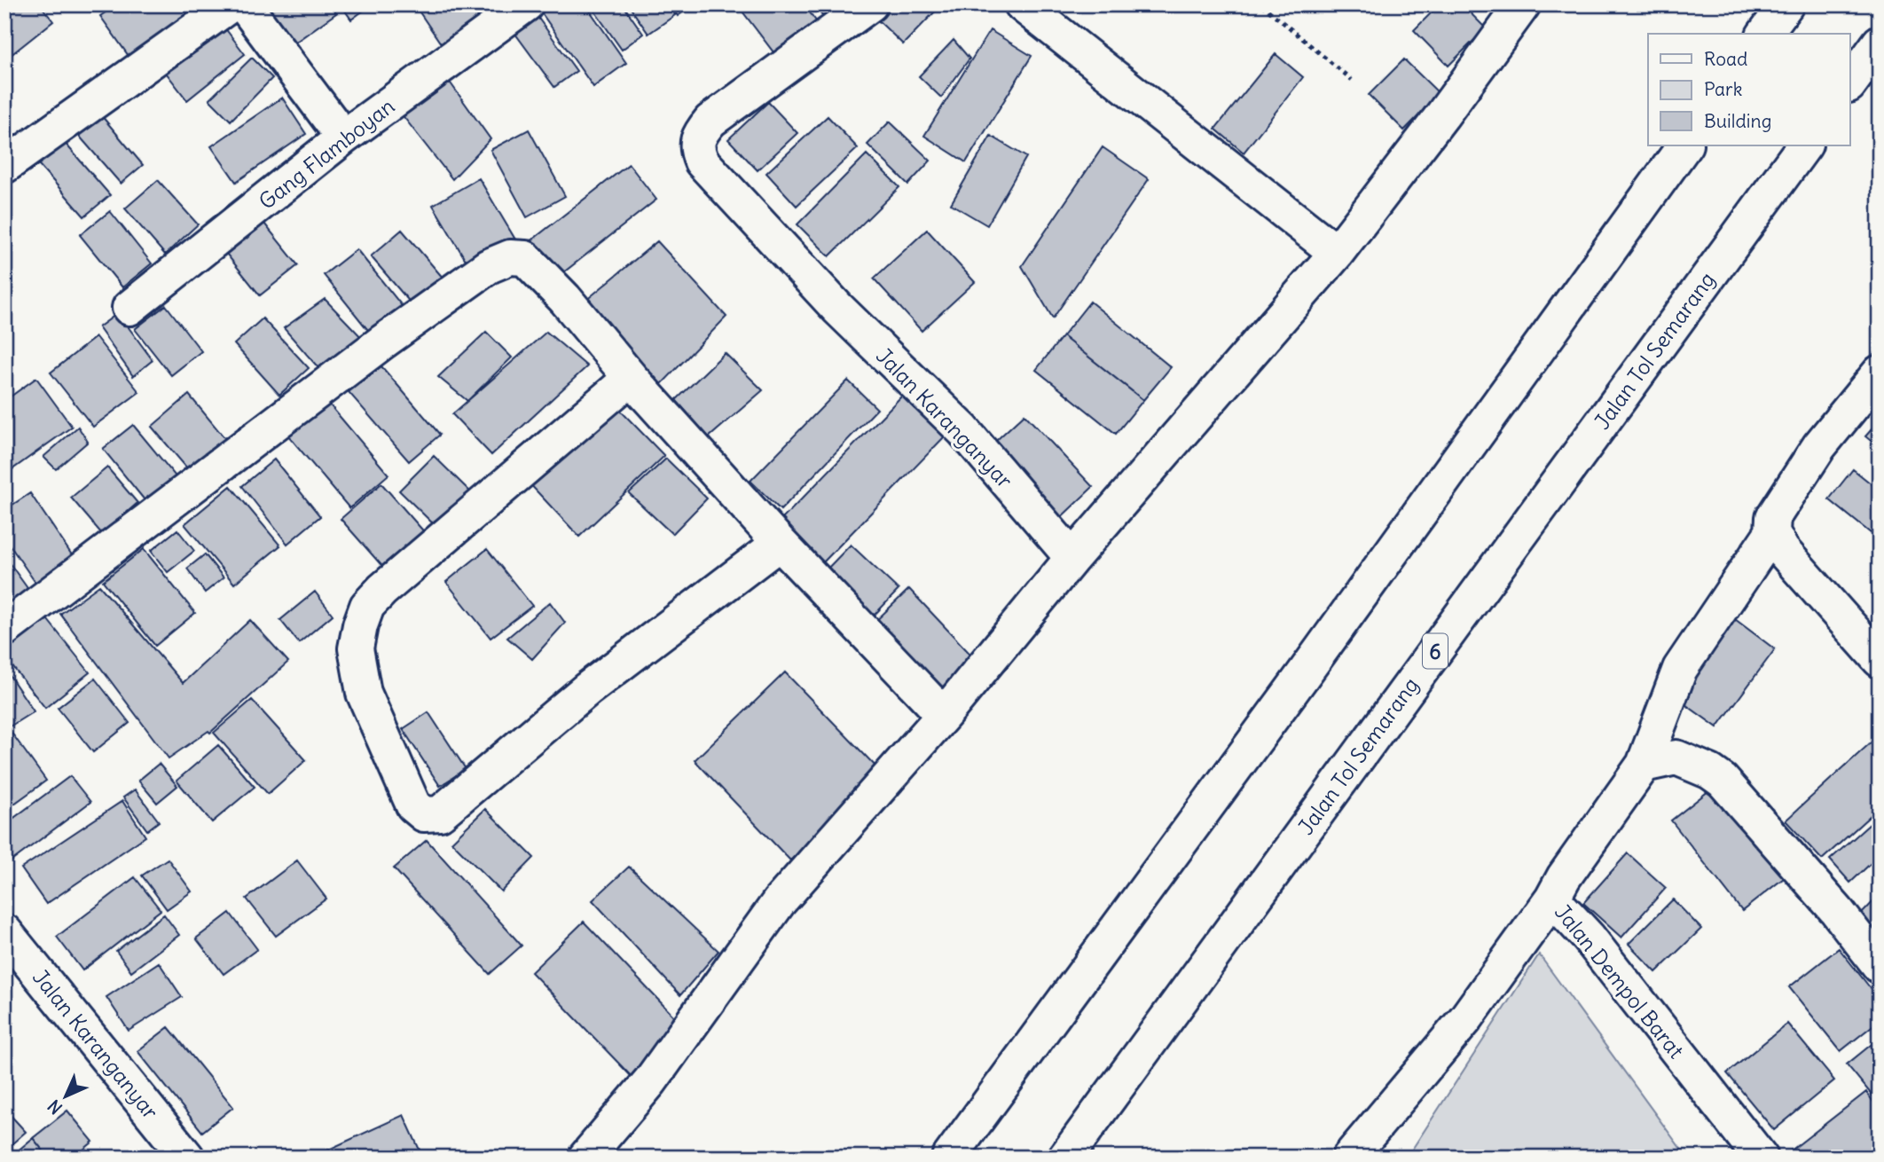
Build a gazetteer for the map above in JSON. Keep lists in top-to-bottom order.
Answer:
{
  "streets": {
    "main road": [
      "Gang Flamboyan",
      "Jalan Tol Semarang",
      "Jalan Karanganyar",
      "6",
      "Jalan Dempol Barat"
    ]
  },
  "legend": ["Road", "Park", "Building"],
  "north": "bottom left"
}
